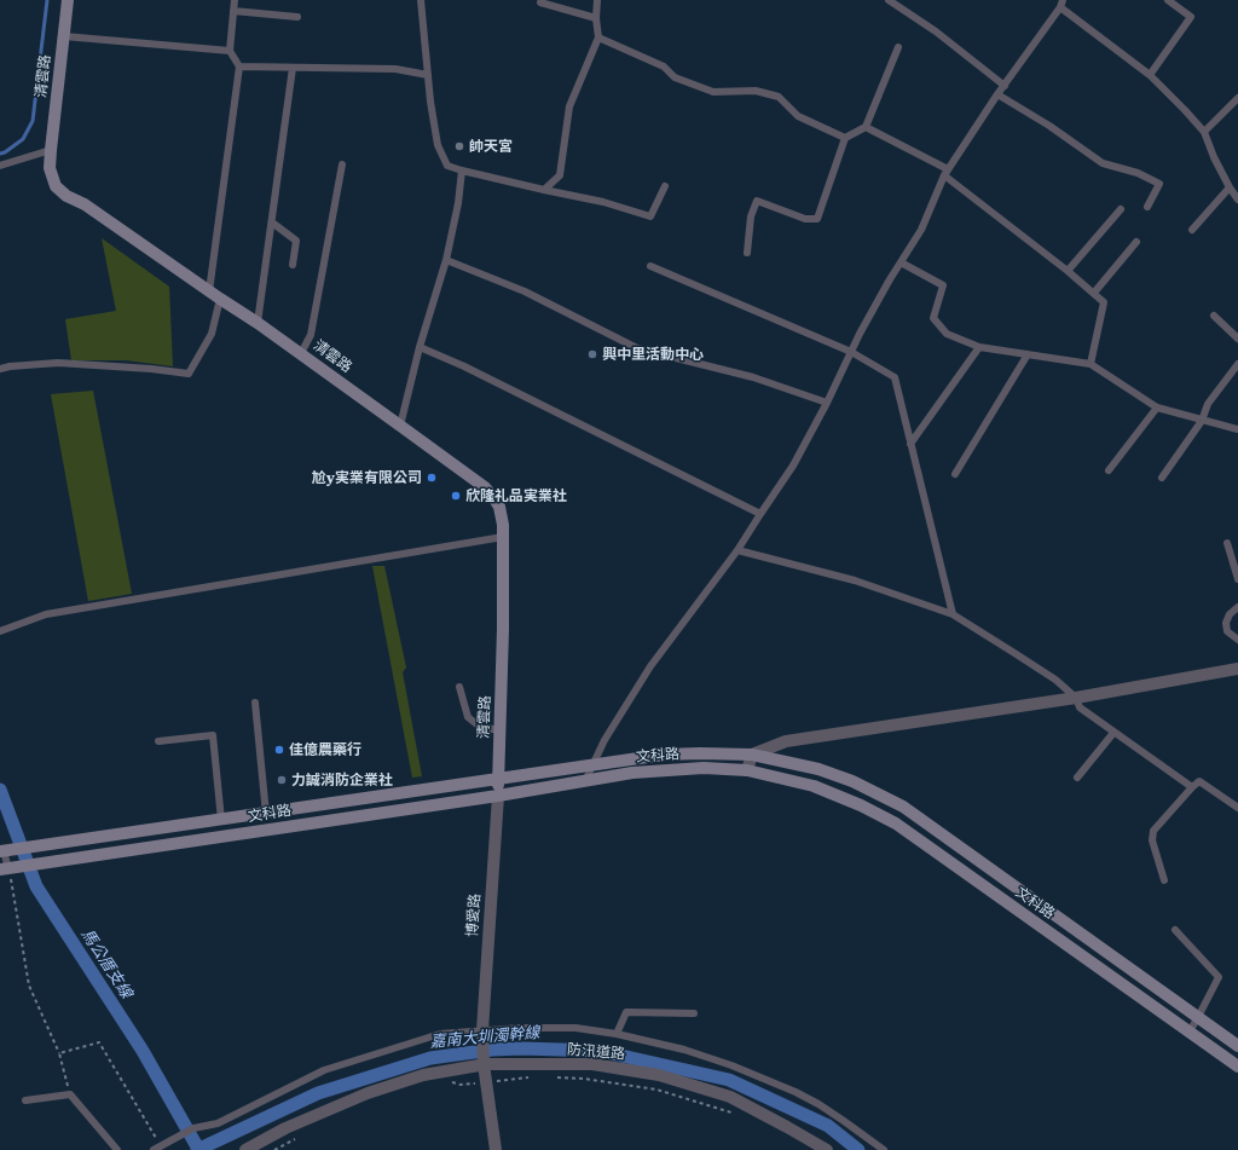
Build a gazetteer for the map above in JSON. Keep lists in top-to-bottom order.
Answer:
{
  "streets": {
    "main road": ["清雲路", "文科路"],
    "street": ["博愛路", "防汛道路"]
  },
  "crossings": [
    ["清雲路", "文科路"],
    ["清雲路", "博愛路"],
    ["文科路", "博愛路"],
    ["博愛路", "防汛道路"]
  ],
  "water": ["馬公厝支線", "嘉南大圳濁幹線"],
  "places": [
    "帥天宮",
    "興中里活動中心",
    "尬y実業有限公司",
    "欣隆礼品実業社",
    "佳億農藥行",
    "力誠消防企業社"
  ]
}
